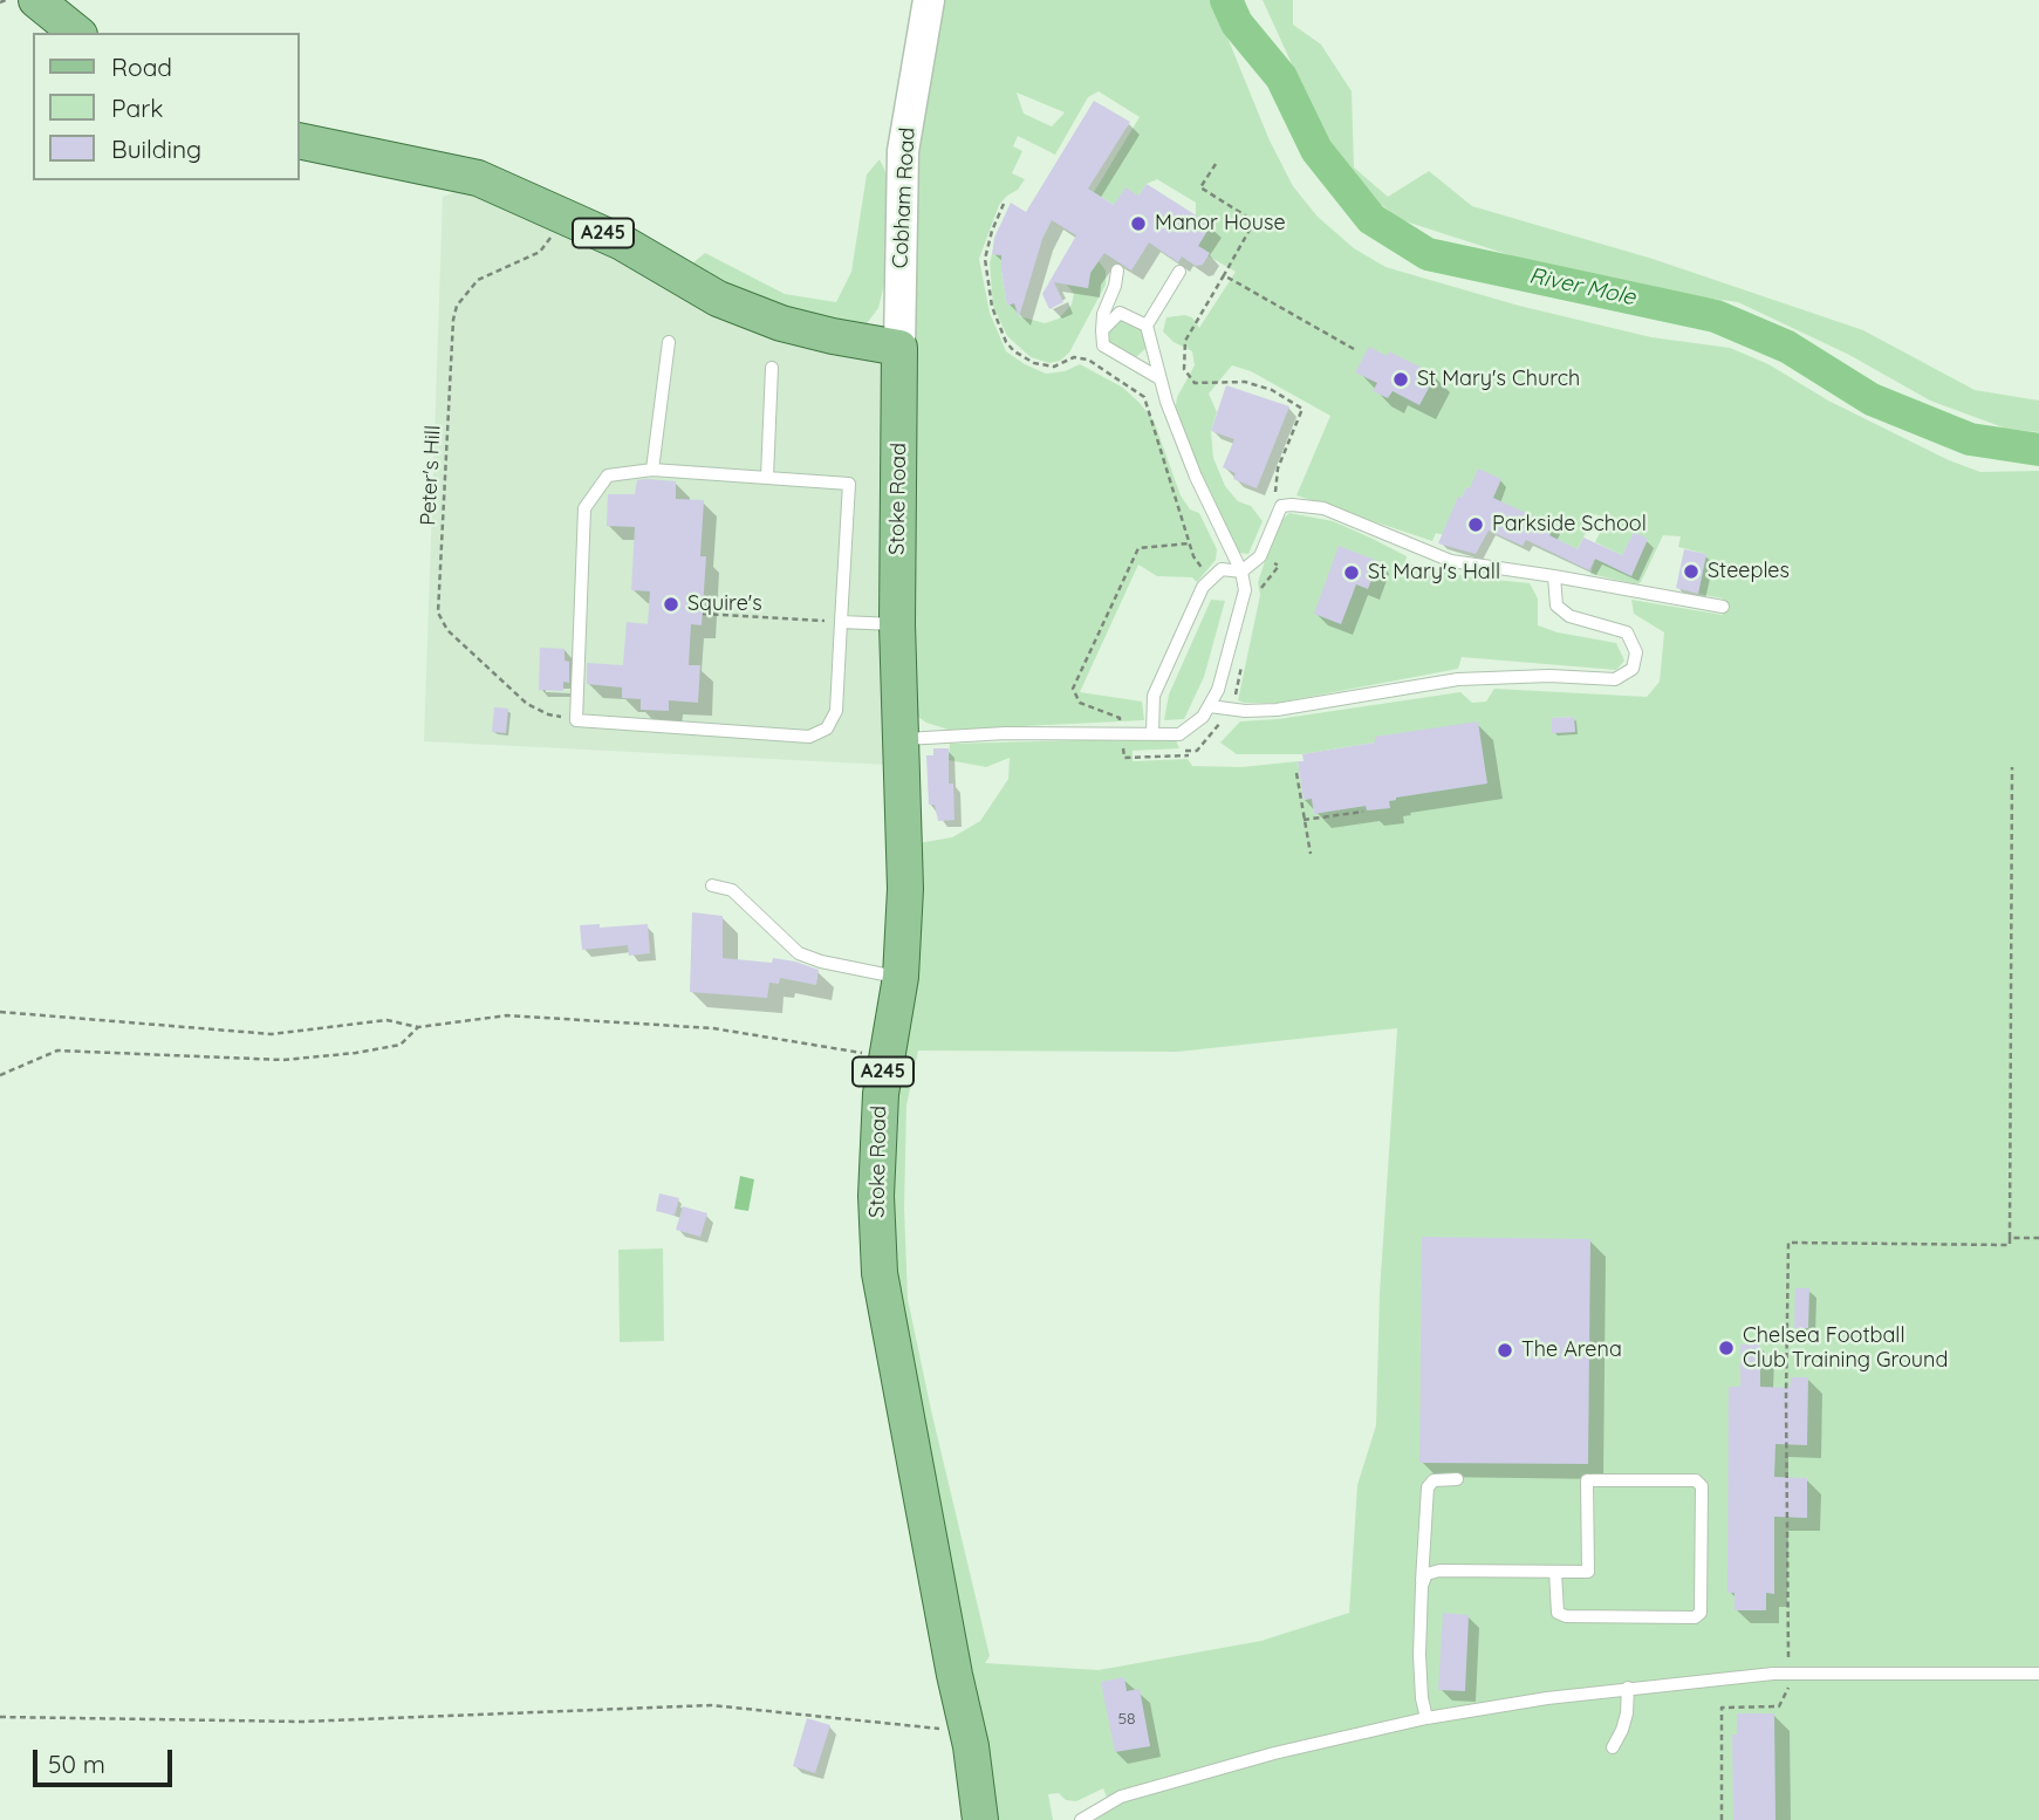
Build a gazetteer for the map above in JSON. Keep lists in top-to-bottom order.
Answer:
{
  "streets": {
    "main road": ["A245", "Stoke Road"],
    "street": ["Cobham Road"],
    "path": ["Peter's Hill"]
  },
  "crossings": [
    ["Cobham Road", "A245"],
    ["Cobham Road", "Stoke Road"],
    ["A245", "Peter's Hill"],
    ["A245", "Stoke Road"]
  ],
  "water": ["River Mole"],
  "places": [
    "Manor House",
    "St Mary's Church",
    "Parkside School",
    "Steeples",
    "St Mary's Hall",
    "Squire's",
    "Chelsea Football Club Training Ground",
    "The Arena"
  ],
  "house_numbers": ["58"],
  "legend": ["Road", "Park", "Building"],
  "scale_bar": "50 m"
}
